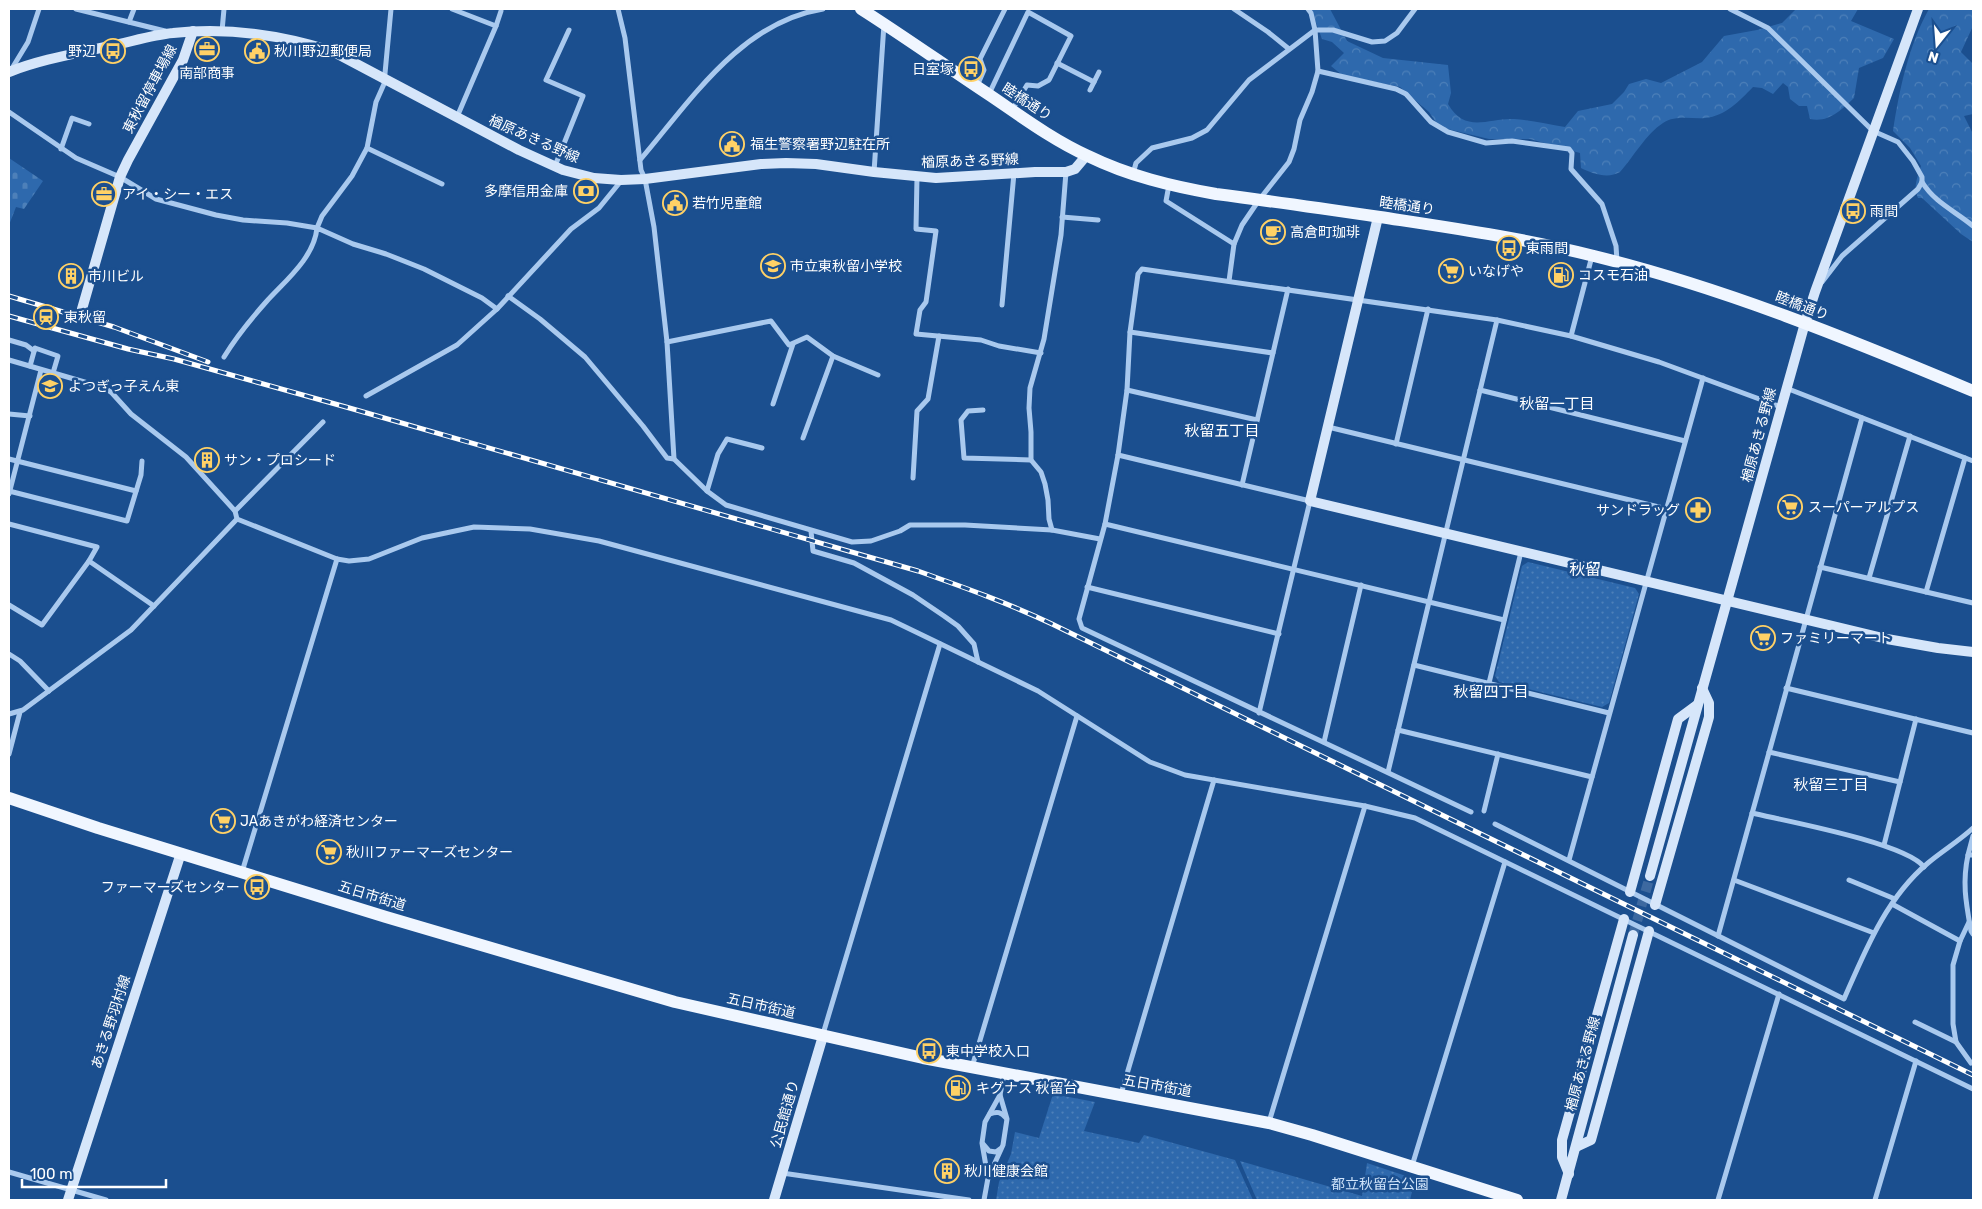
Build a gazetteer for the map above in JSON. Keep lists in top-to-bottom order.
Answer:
{
  "streets": {
    "main road": [
      "東秋留停車場線",
      "睦橋通り",
      "楢原あきる野線",
      "五日市街道",
      "あきる野羽村線",
      "公民館通り"
    ]
  },
  "crossings": [
    ["東秋留停車場線", "楢原あきる野線"],
    ["睦橋通り", "楢原あきる野線"],
    ["五日市街道", "あきる野羽村線"],
    ["五日市街道", "公民館通り"]
  ],
  "districts": [
    "秋留一丁目",
    "秋留五丁目",
    "秋留",
    "秋留四丁目",
    "秋留三丁目"
  ],
  "parks": ["都立秋留台公園"],
  "places": {
    "office": ["南部商事", "アイ・シー・エス"],
    "bus stop": [
      "野辺",
      "日室塚",
      "雨間",
      "東雨間",
      "ファーマーズセンター",
      "東中学校入口"
    ],
    "public building": ["秋川野辺郵便局", "福生警察署野辺駐在所", "若竹児童館"],
    "bank": ["多摩信用金庫"],
    "cafe": ["高倉町珈琲"],
    "school or university": ["市立東秋留小学校", "よつぎっ⼦えん東"],
    "supermarket": [
      "いなげや",
      "スーパーアルプス",
      "ファミリーマート",
      "JAあきがわ経済センター",
      "秋川ファーマーズセンター"
    ],
    "fuel station": ["コスモ石油", "キグナス 秋留台"],
    "building": ["市川ビル", "サン・プロシード", "秋川健康会館"],
    "station": ["東秋留"],
    "pharmacy": ["サンドラッグ"]
  },
  "scale_bar": "100 m",
  "north": "bottom"
}
